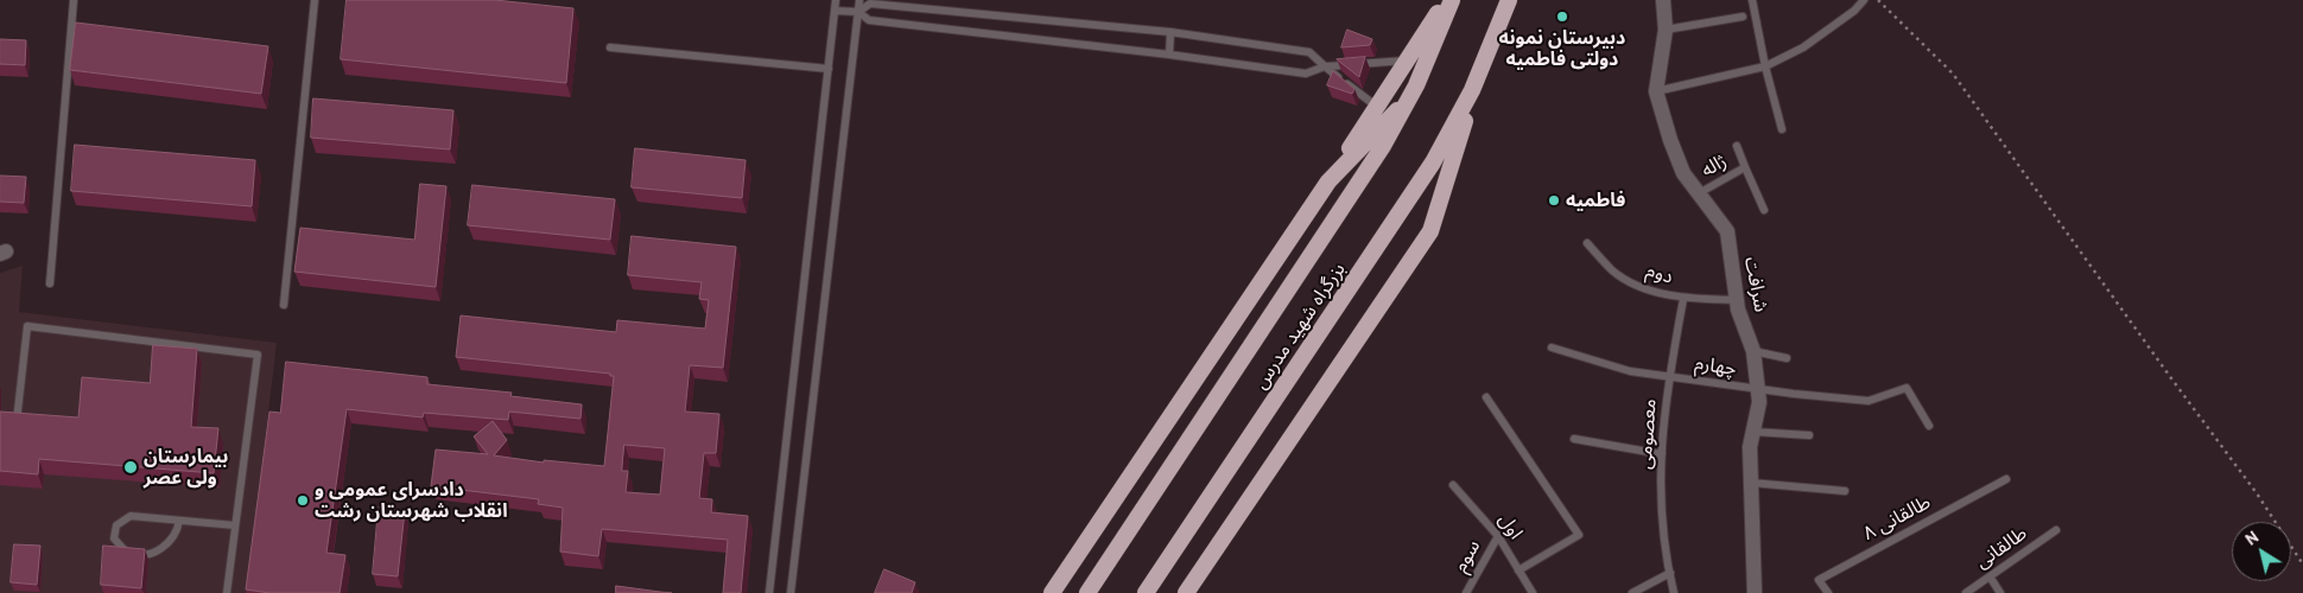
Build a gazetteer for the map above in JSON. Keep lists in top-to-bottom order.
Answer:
{
  "streets": {
    "highway": ["بزرگراه شهید مدرس"],
    "street": ["شرافت"],
    "lane": [
      "ژاله",
      "دوم",
      "چهارم",
      "معصومی",
      "طالقانی ۸",
      "اول",
      "طالقانی",
      "سوم"
    ]
  },
  "crossings": [
    ["ژاله", "شرافت"],
    ["دوم", "شرافت"],
    ["دوم", "معصومی"],
    ["شرافت", "چهارم"],
    ["چهارم", "معصومی"],
    ["اول", "سوم"]
  ],
  "places": [
    "دبیرستان نمونه دولتی فاطمیه",
    "فاطمیه",
    "بیمارستان ولی عصر",
    "دادسرای عمومی و انقلاب شهرستان رشت"
  ],
  "north": "top left"
}
